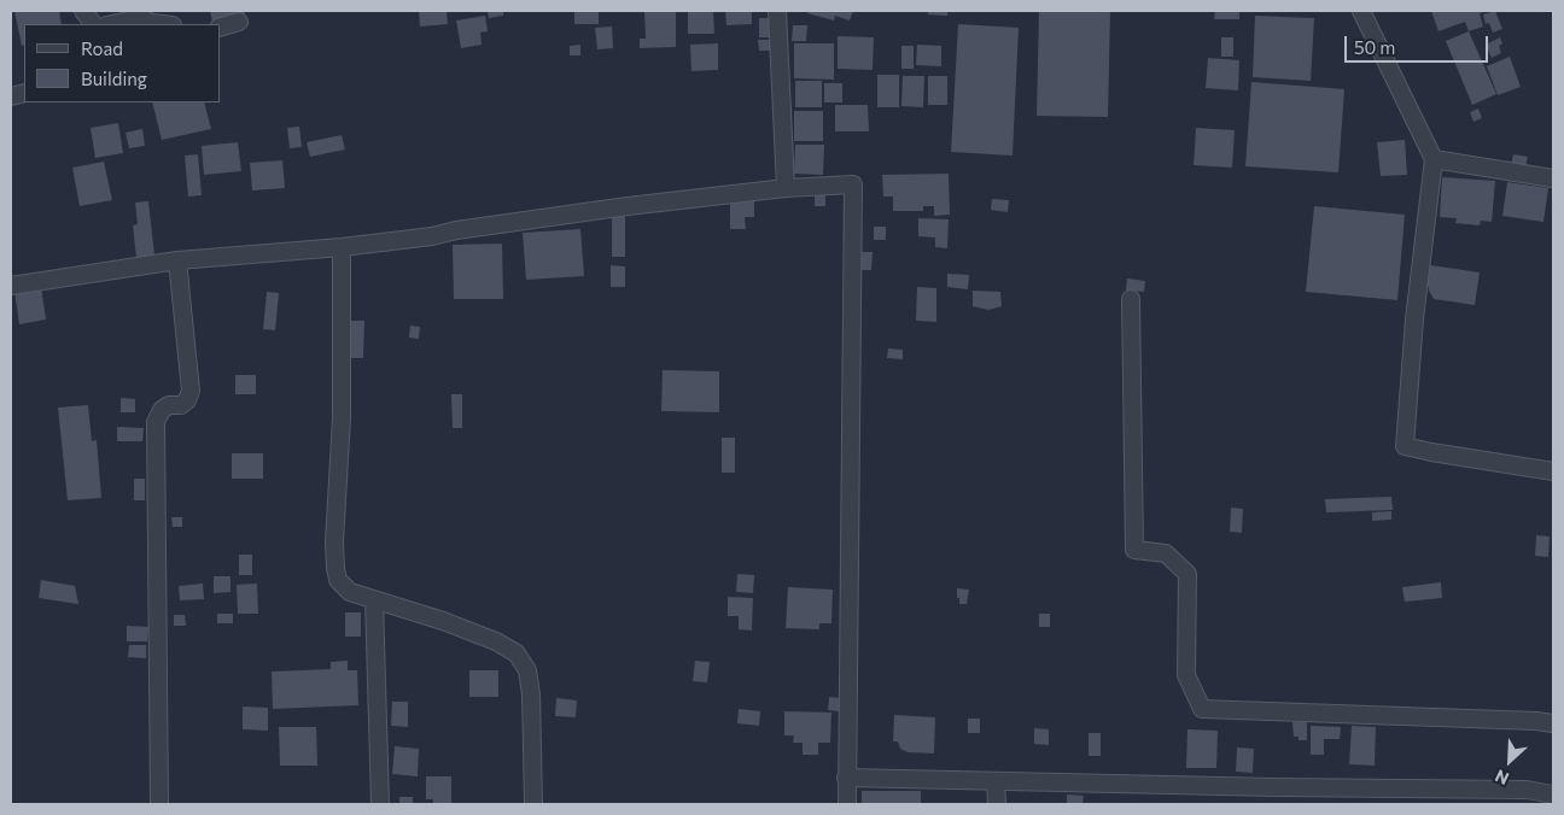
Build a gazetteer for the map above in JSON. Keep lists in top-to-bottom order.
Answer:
{
  "legend": ["Road", "Building"],
  "scale_bar": "50 m",
  "north": "bottom left"
}
